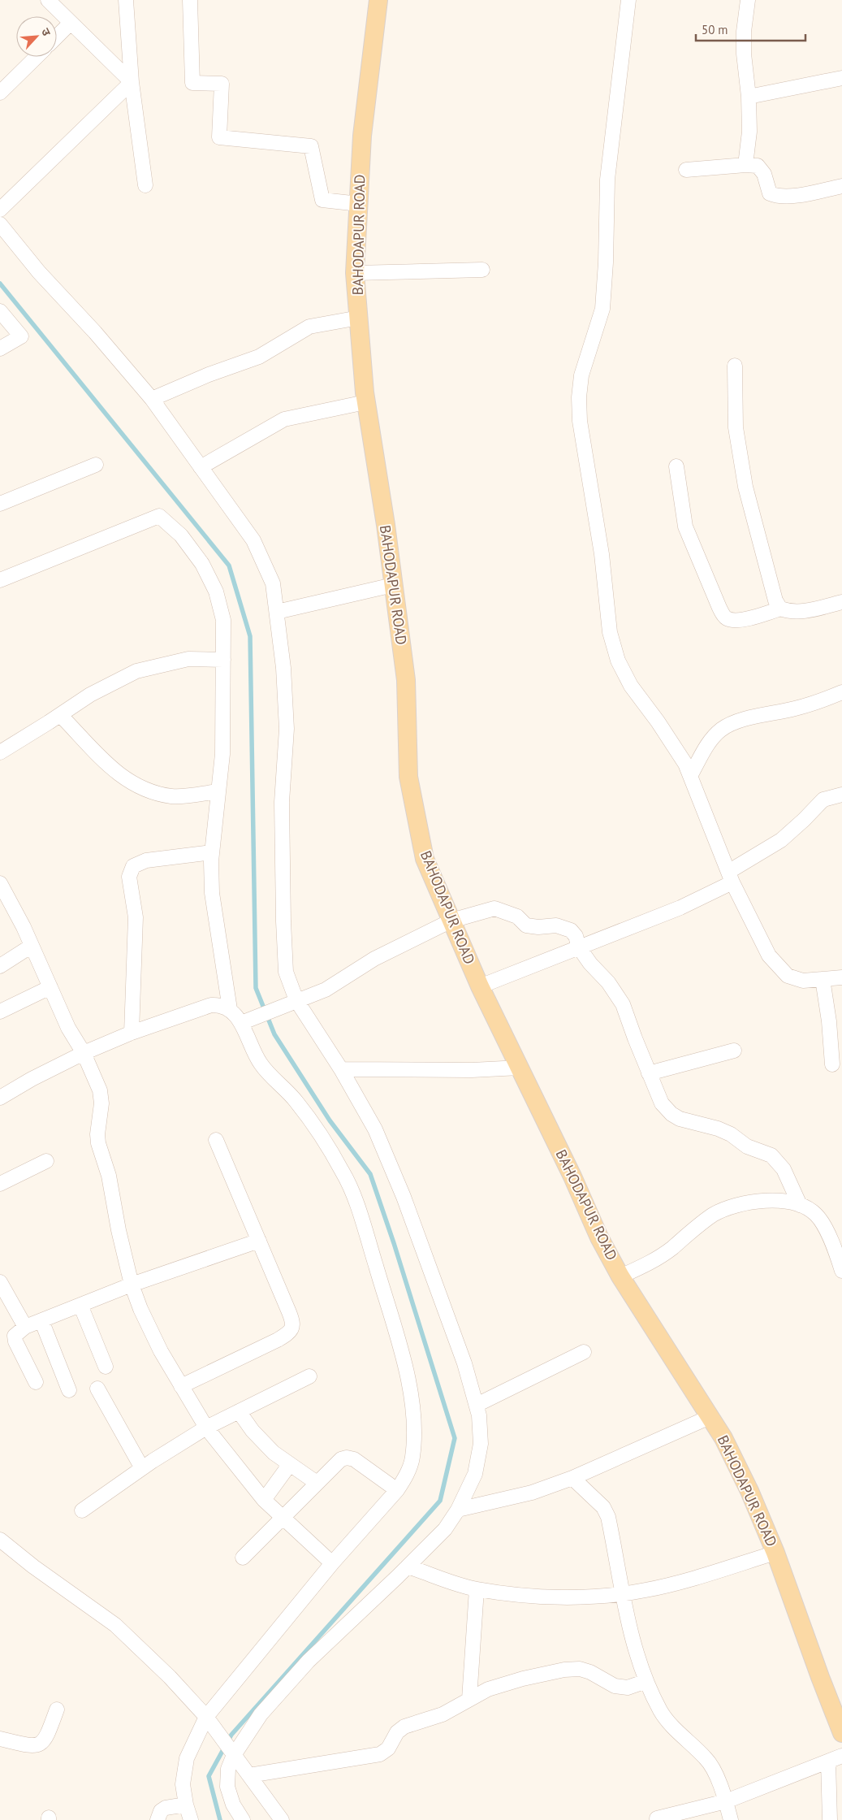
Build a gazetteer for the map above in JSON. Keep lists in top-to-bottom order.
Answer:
{
  "streets": {
    "main road": ["BAHODAPUR ROAD"]
  },
  "scale_bar": "50 m",
  "north": "top right"
}
